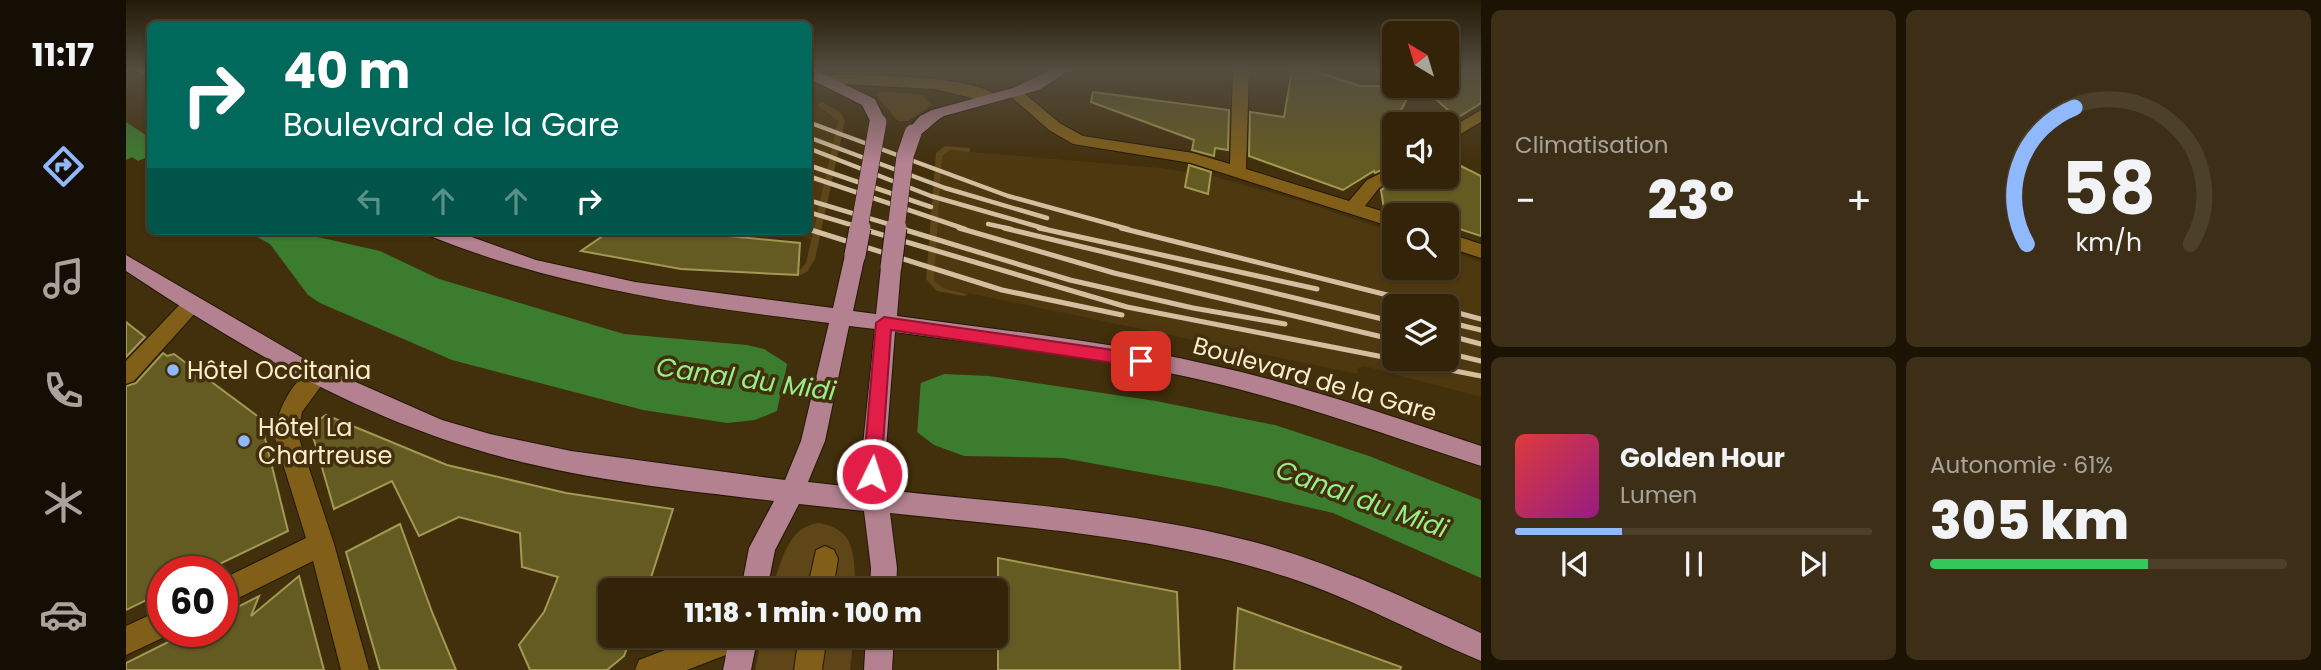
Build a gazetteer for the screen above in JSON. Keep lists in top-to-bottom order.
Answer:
{
  "streets": {
    "main road": ["Boulevard de la Gare"]
  },
  "water": ["Canal du Midi"],
  "places": ["Hôtel Occitania", "Hôtel La Chartreuse"],
  "north": "top left",
  "page": {
    "tabs": "11:17",
    "tile": [
      "Climatisation",
      ["Autonomie · 61%", "305 km"]
    ],
    "turn": ["40 m", "Boulevard de la Gare"],
    "heat": ["−", "23°", "+"],
    "song": ["Golden Hour", "Lumen"],
    "limit": "60",
    "trip": "11:18 · 1 min · 100 m",
    "gauge": ["58", "km/h"]
  }
}
